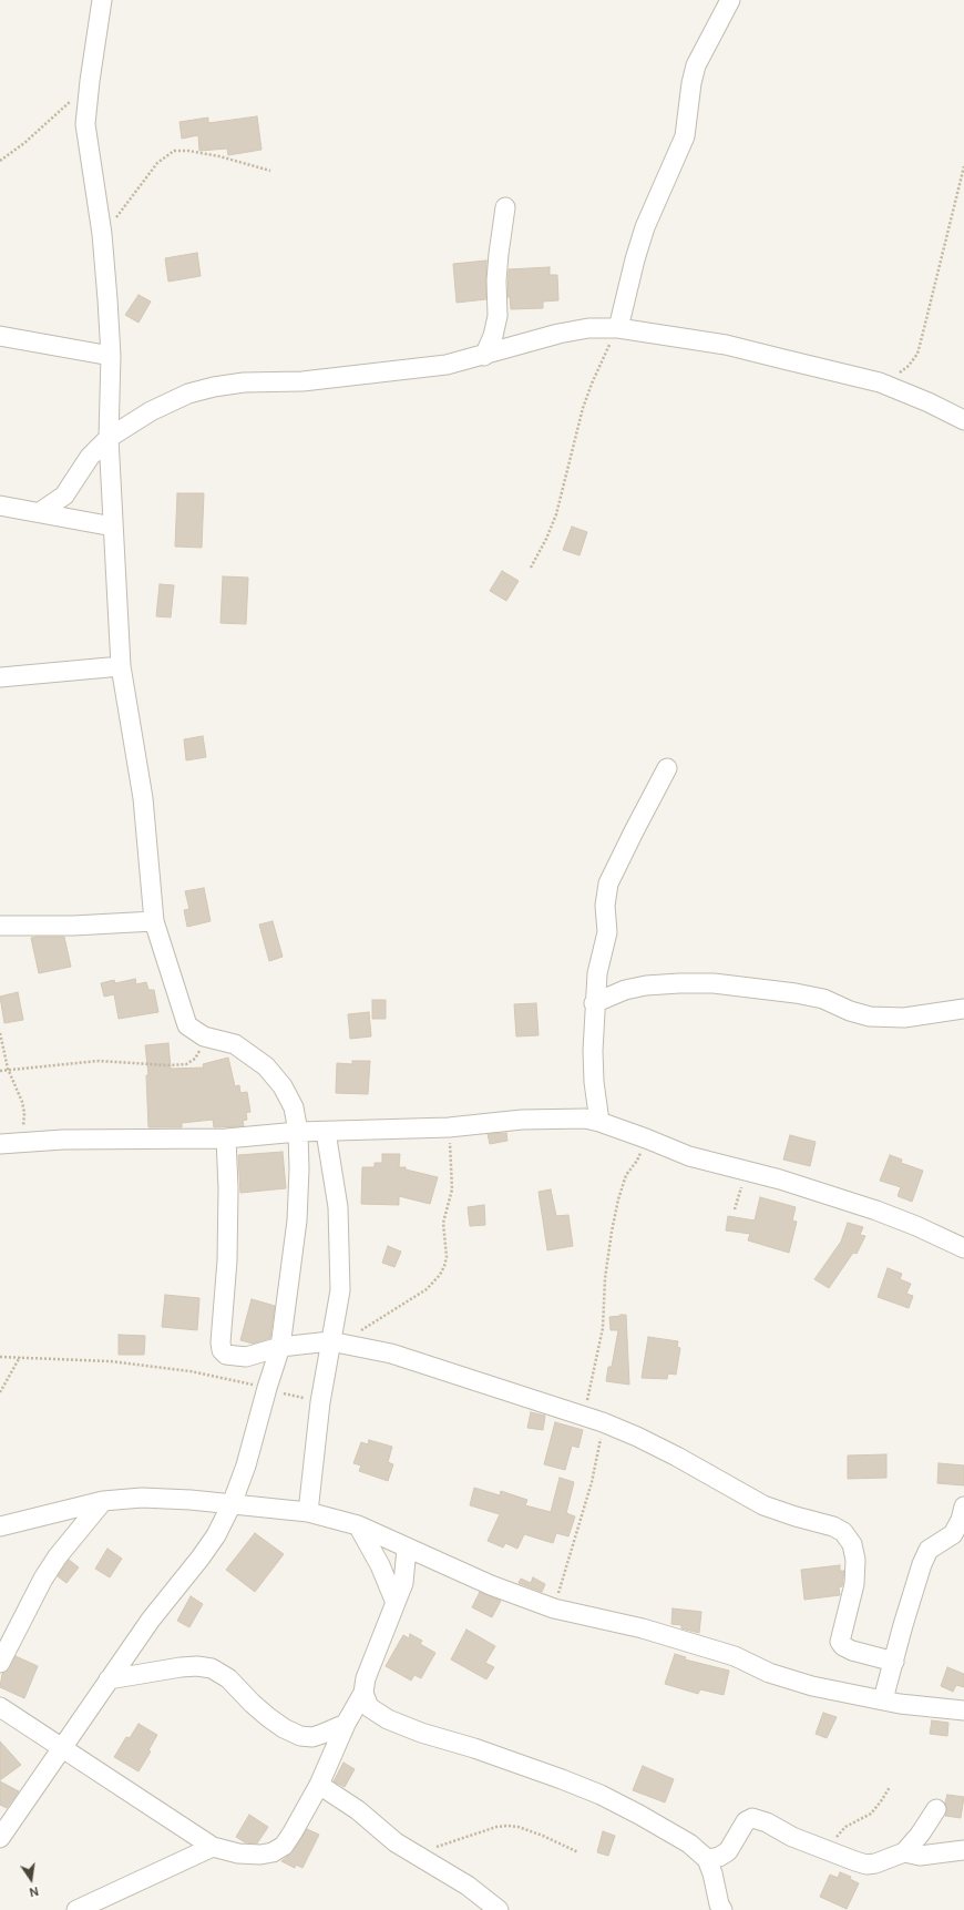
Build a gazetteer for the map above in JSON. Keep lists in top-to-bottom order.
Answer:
{
  "north": "bottom"
}
